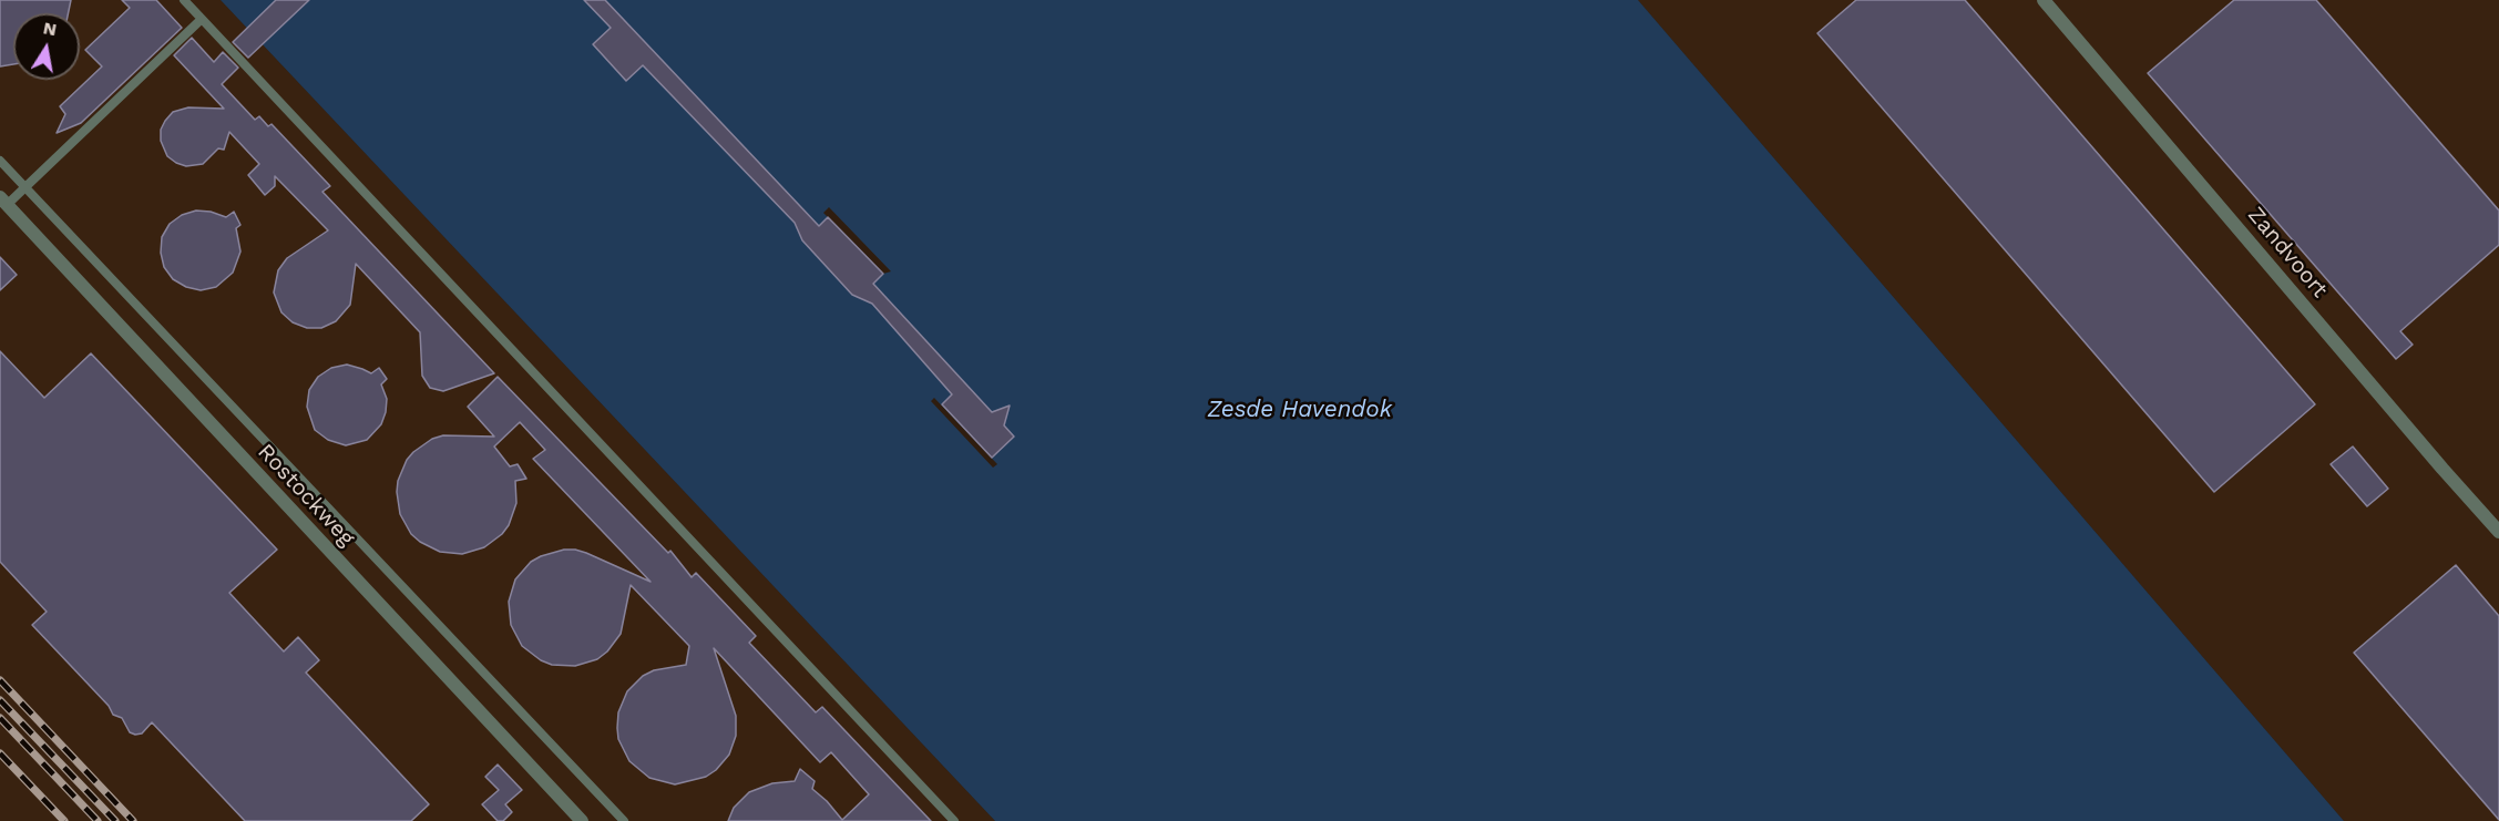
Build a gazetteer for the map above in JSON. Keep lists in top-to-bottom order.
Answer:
{
  "streets": {
    "street": ["Zandvoort", "Rostockweg"]
  },
  "water": ["Zesde Havendok"],
  "north": "top"
}
